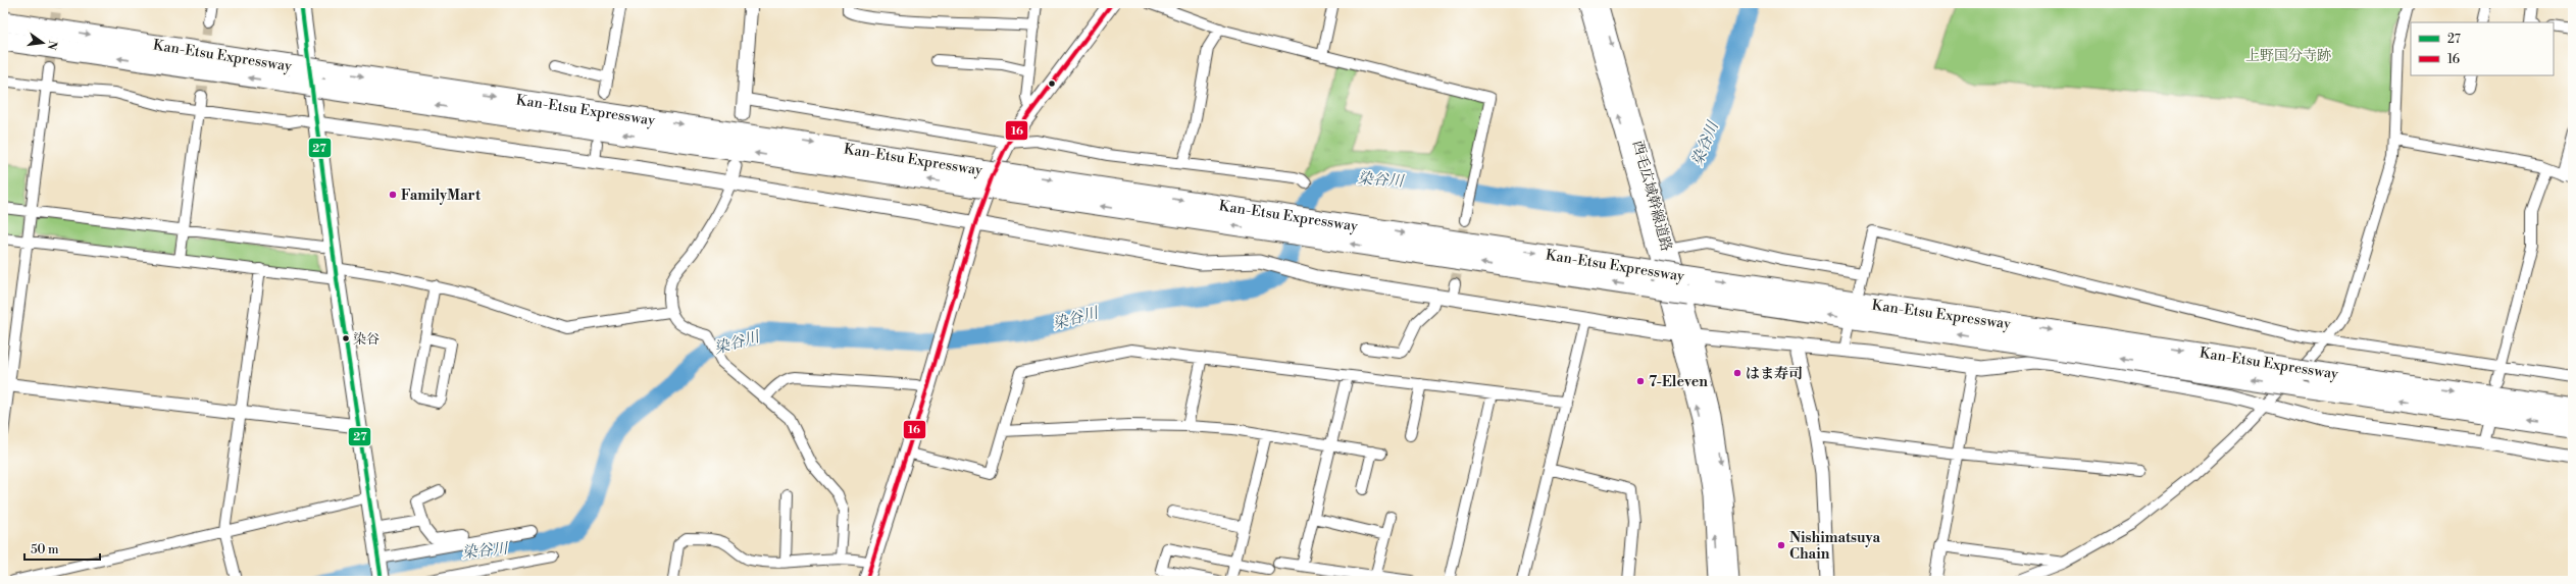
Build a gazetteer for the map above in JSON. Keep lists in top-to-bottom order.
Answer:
{
  "streets": {
    "highway": ["Kan-Etsu Expressway"],
    "main road": ["西毛広域幹線道路"]
  },
  "water": ["染谷川"],
  "parks": ["上野国分寺跡"],
  "places": [
    "FamilyMart",
    "染谷",
    "はま寿司",
    "7-Eleven",
    "Nishimatsuya Chain"
  ],
  "lines": ["transit line 27", "transit line 16"],
  "legend": ["27", "16"],
  "scale_bar": "50 m",
  "north": "right"
}
